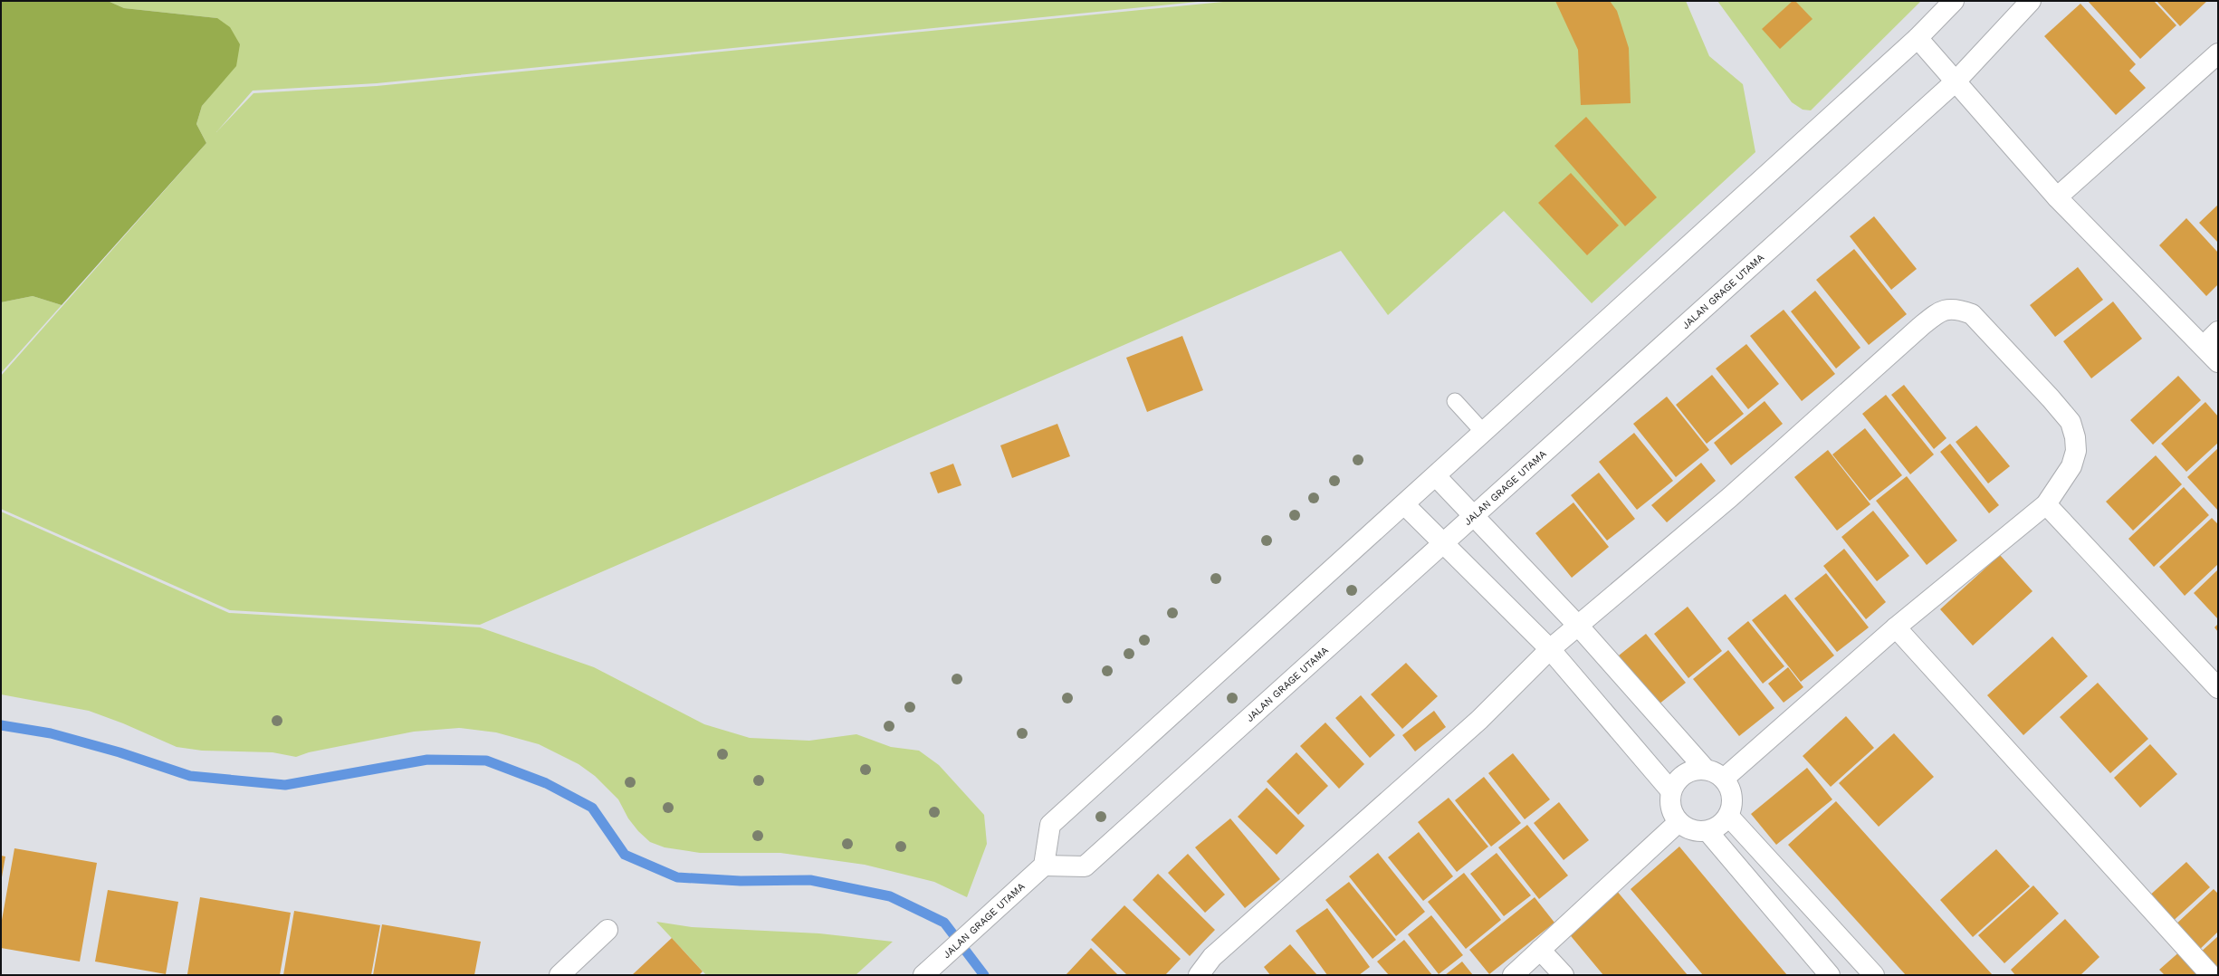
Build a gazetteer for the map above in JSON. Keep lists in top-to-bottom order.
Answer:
{
  "streets": {
    "street": ["JALAN GRAGE UTAMA"]
  }
}
